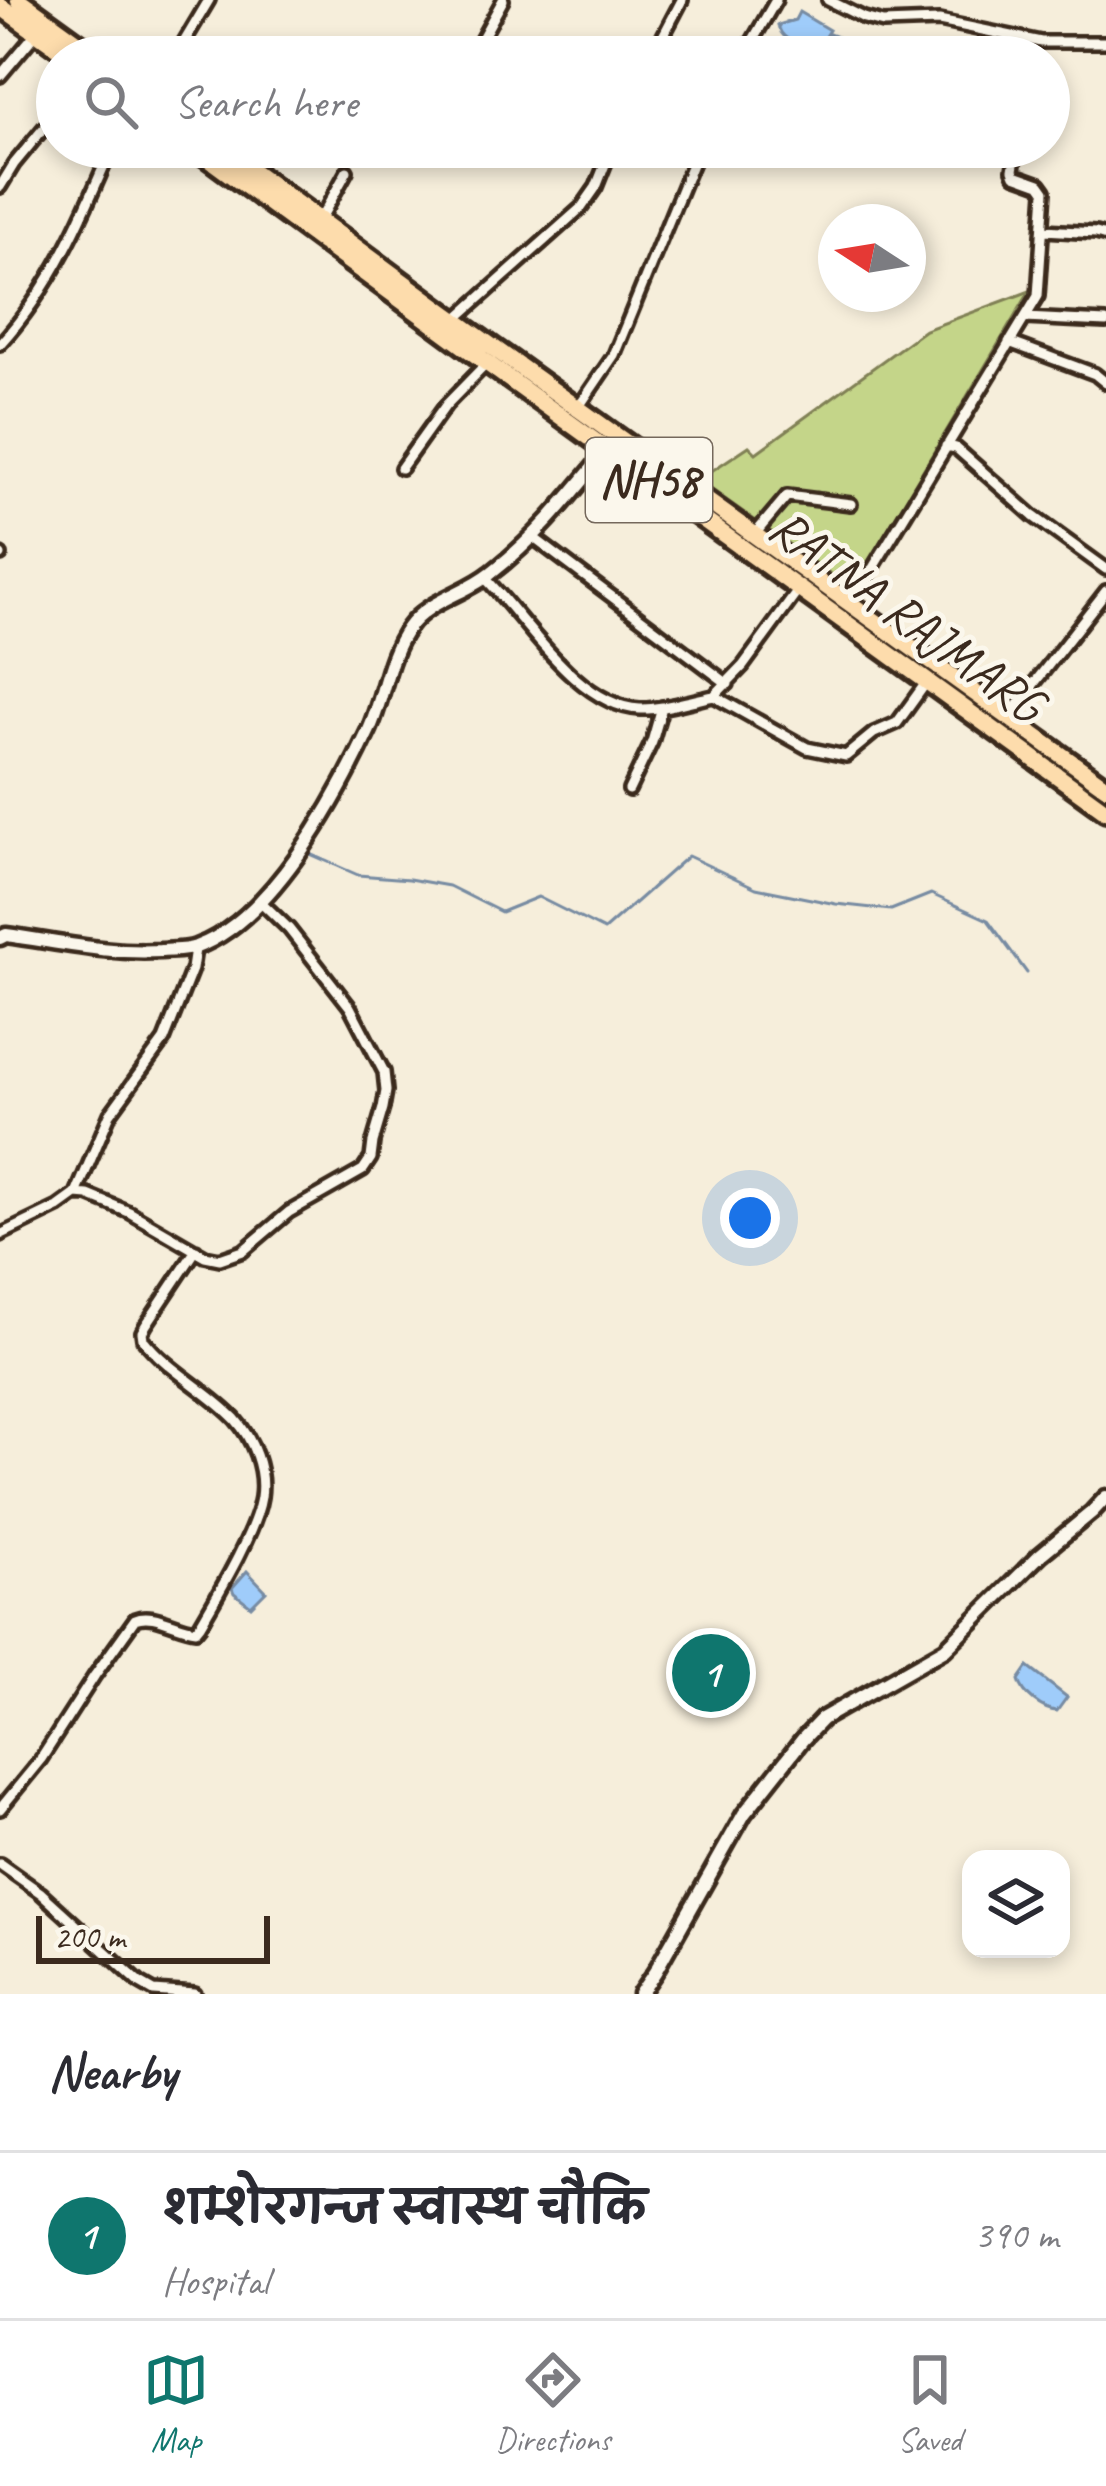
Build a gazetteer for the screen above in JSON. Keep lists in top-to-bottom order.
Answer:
{
  "streets": {
    "highway": ["NH58", "RATNA RAJMARG"]
  },
  "scale_bar": "200 m",
  "north": "left",
  "page": {
    "search": "Search here",
    "pins": "1",
    "scale": "200 m",
    "heading": "Nearby",
    "list": [
      {
        "mark": "1",
        "name": "शम्शेरगन्ज स्वास्थ चौकि",
        "note": "Hospital",
        "value": "390 m"
      }
    ],
    "nav": ["Map", "Directions", "Saved"]
  }
}
